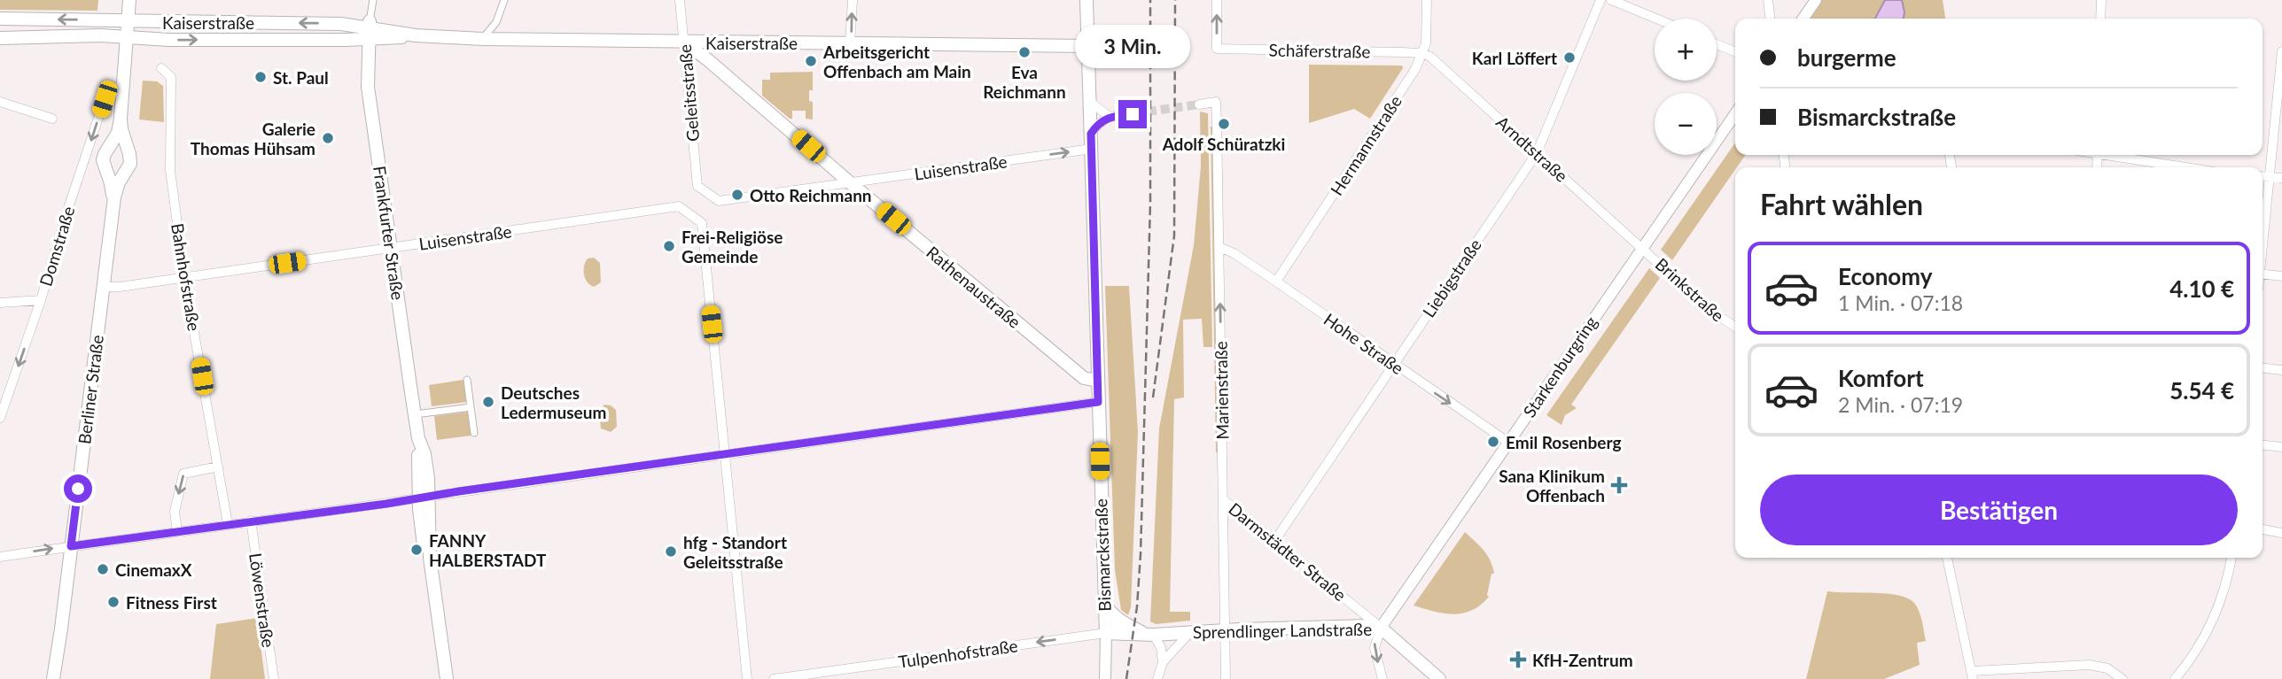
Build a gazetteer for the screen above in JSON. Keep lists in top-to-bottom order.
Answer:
{
  "streets": {
    "main road": [
      "Kaiserstraße",
      "Frankfurter Straße",
      "Rathenaustraße",
      "Berliner Straße",
      "Bismarckstraße",
      "Sprendlinger Landstraße"
    ],
    "street": [
      "Schäferstraße",
      "Geleitsstraße",
      "Hermannstraße",
      "Arndtstraße",
      "Luisenstraße",
      "Domstraße",
      "Bahnhofstraße",
      "Liebigstraße",
      "Brinkstraße",
      "Hohe Straße",
      "Starkenburgring",
      "Marienstraße",
      "Darmstädter Straße",
      "Löwenstraße",
      "Tulpenhofstraße"
    ]
  },
  "crossings": [
    ["Kaiserstraße", "Geleitsstraße"],
    ["Kaiserstraße", "Frankfurter Straße"],
    ["Kaiserstraße", "Rathenaustraße"],
    ["Kaiserstraße", "Berliner Straße"],
    ["Kaiserstraße", "Bismarckstraße"],
    ["Schäferstraße", "Hermannstraße"],
    ["Schäferstraße", "Arndtstraße"],
    ["Geleitsstraße", "Luisenstraße"],
    ["Geleitsstraße", "Rathenaustraße"],
    ["Hermannstraße", "Arndtstraße"],
    ["Hermannstraße", "Hohe Straße"],
    ["Arndtstraße", "Liebigstraße"],
    ["Arndtstraße", "Brinkstraße"],
    ["Arndtstraße", "Starkenburgring"],
    ["Luisenstraße", "Frankfurter Straße"],
    ["Luisenstraße", "Bahnhofstraße"],
    ["Luisenstraße", "Rathenaustraße"],
    ["Luisenstraße", "Berliner Straße"],
    ["Luisenstraße", "Bismarckstraße"],
    ["Domstraße", "Berliner Straße"],
    ["Liebigstraße", "Hohe Straße"],
    ["Liebigstraße", "Darmstädter Straße"],
    ["Rathenaustraße", "Bismarckstraße"],
    ["Brinkstraße", "Starkenburgring"],
    ["Hohe Straße", "Starkenburgring"],
    ["Hohe Straße", "Marienstraße"],
    ["Starkenburgring", "Darmstädter Straße"],
    ["Starkenburgring", "Sprendlinger Landstraße"],
    ["Marienstraße", "Darmstädter Straße"],
    ["Marienstraße", "Sprendlinger Landstraße"],
    ["Darmstädter Straße", "Sprendlinger Landstraße"],
    ["Bismarckstraße", "Sprendlinger Landstraße"],
    ["Bismarckstraße", "Tulpenhofstraße"],
    ["Sprendlinger Landstraße", "Tulpenhofstraße"]
  ],
  "one_way": [
    "Schäferstraße",
    "Domstraße",
    "Hohe Straße",
    "Marienstraße",
    "Tulpenhofstraße"
  ],
  "places": {
    "other": [
      "Eva Reichmann",
      "Karl Löffert",
      "Arbeitsgericht Offenbach am Main",
      "St. Paul",
      "Adolf Schüratzki",
      "Galerie Thomas Hühsam",
      "Otto Reichmann",
      "Frei-Religiöse Gemeinde",
      "Deutsches Ledermuseum",
      "Emil Rosenberg",
      "FANNY HALBERSTADT",
      "hfg - Standort Geleitsstraße",
      "CinemaxX",
      "Fitness First"
    ],
    "health": ["Sana Klinikum Offenbach", "KfH-Zentrum"]
  },
  "page": {
    "map_buttons": ["+", "−"],
    "banner": ["burgerme", "Bismarckstraße"],
    "bubble": "3 Min.",
    "heading": "Fahrt wählen",
    "list": [
      {
        "name": "Economy",
        "note": "1 Min. · 07:18",
        "value": "4.10 €"
      },
      {
        "name": "Komfort",
        "note": "2 Min. · 07:19",
        "value": "5.54 €"
      }
    ],
    "buttons": "Bestätigen"
  }
}
